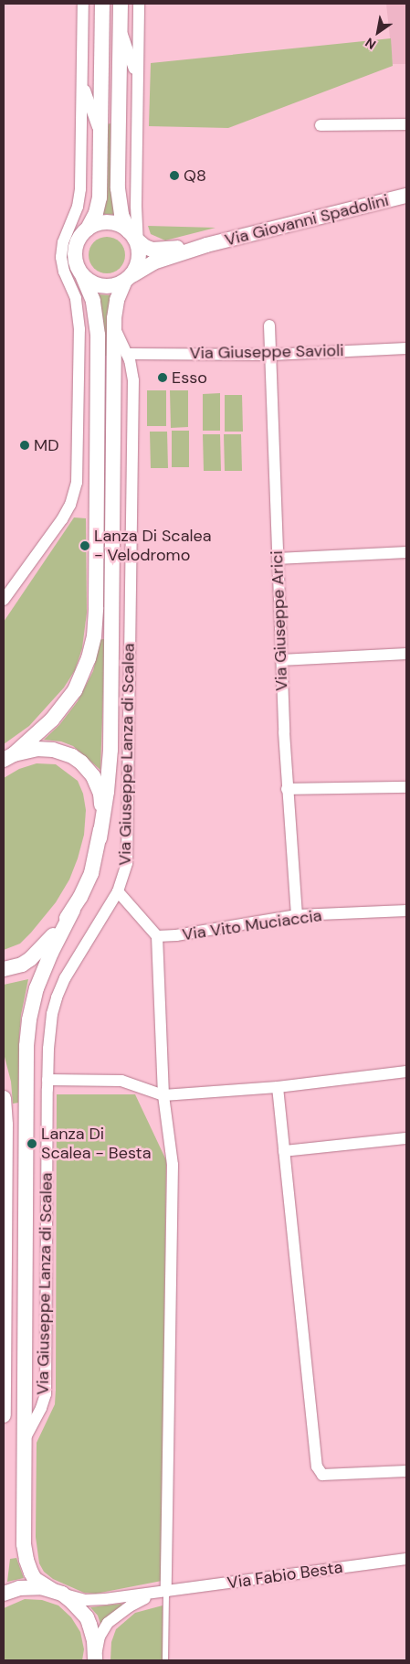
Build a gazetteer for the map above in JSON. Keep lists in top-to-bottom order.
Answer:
{
  "streets": {
    "street": [
      "Via Giovanni Spadolini",
      "Via Giuseppe Savioli",
      "Via Giuseppe Arici",
      "Via Giuseppe Lanza di Scalea",
      "Via Vito Muciaccia",
      "Via Fabio Besta"
    ]
  },
  "crossings": [
    ["Via Giovanni Spadolini", "Via Giuseppe Lanza di Scalea"],
    ["Via Giuseppe Savioli", "Via Giuseppe Arici"],
    ["Via Giuseppe Savioli", "Via Giuseppe Lanza di Scalea"],
    ["Via Giuseppe Arici", "Via Vito Muciaccia"],
    ["Via Giuseppe Lanza di Scalea", "Via Fabio Besta"]
  ],
  "places": [
    "Q8",
    "Esso",
    "MD",
    "Lanza Di Scalea - Velodromo",
    "Lanza Di Scalea - Besta"
  ],
  "north": "bottom left"
}
